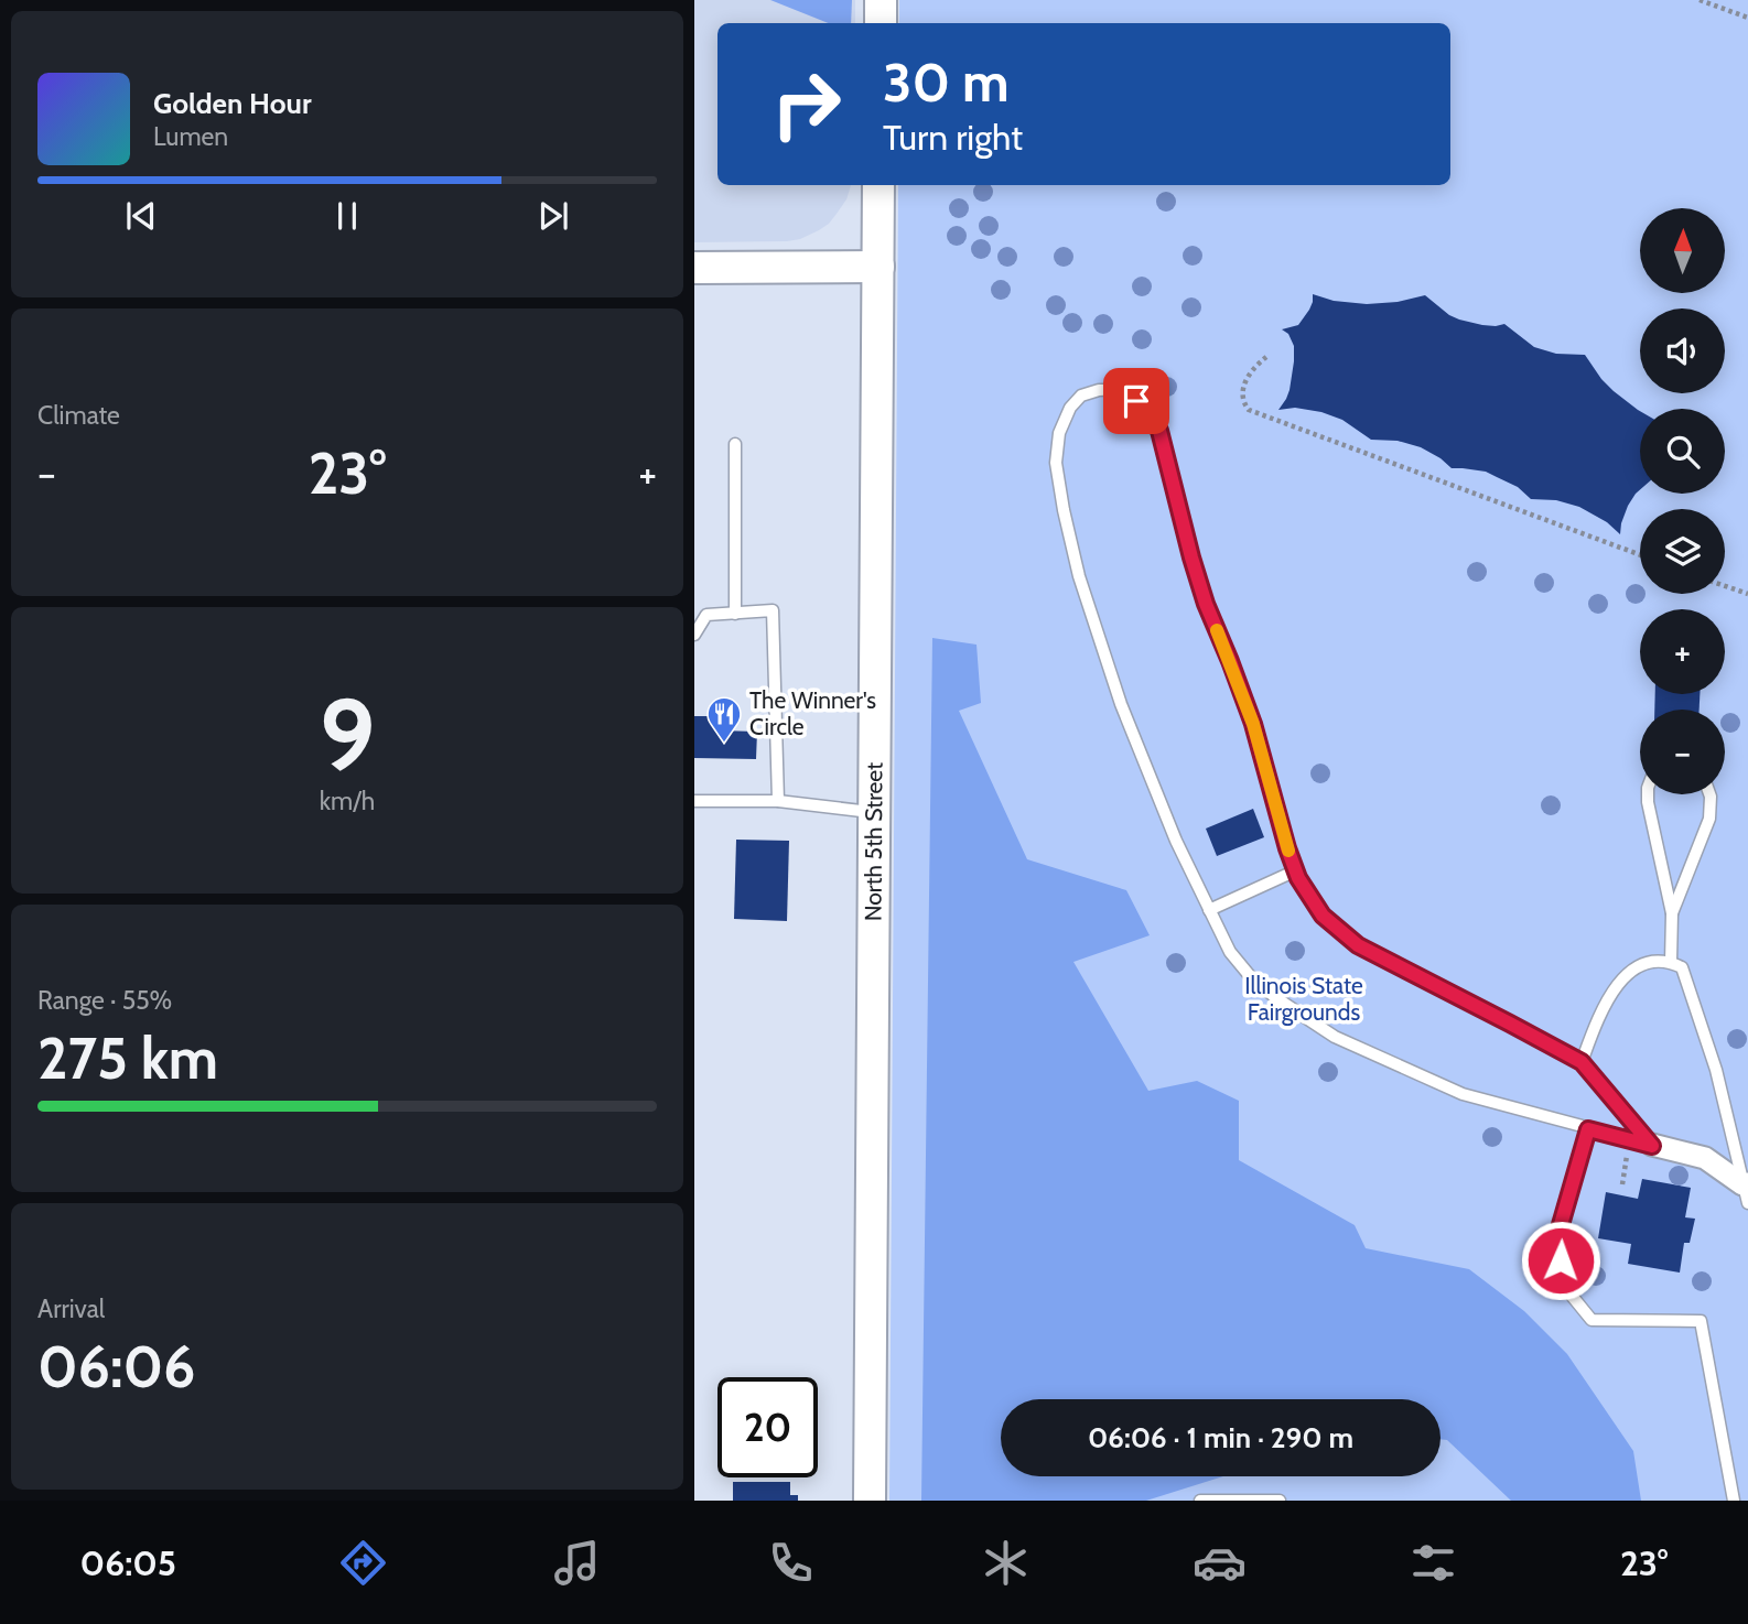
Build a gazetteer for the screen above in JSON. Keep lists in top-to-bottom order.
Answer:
{
  "streets": {
    "main road": ["North 5th Street"]
  },
  "parks": ["Illinois State Fairgrounds"],
  "places": {
    "restaurant": ["The Winner's Circle"]
  },
  "north": "top",
  "page": {
    "turn": ["30 m", "Turn right"],
    "song": ["Golden Hour", "Lumen"],
    "map_buttons": ["+", "−"],
    "tile": [
      "Climate",
      ["9", "km/h"],
      ["Range · 55%", "275 km"],
      ["Arrival", "06:06"]
    ],
    "heat": ["−", "23°", "+"],
    "limit": "20",
    "trip": "06:06 · 1 min · 290 m",
    "tabs": ["06:05", "23°"]
  }
}
